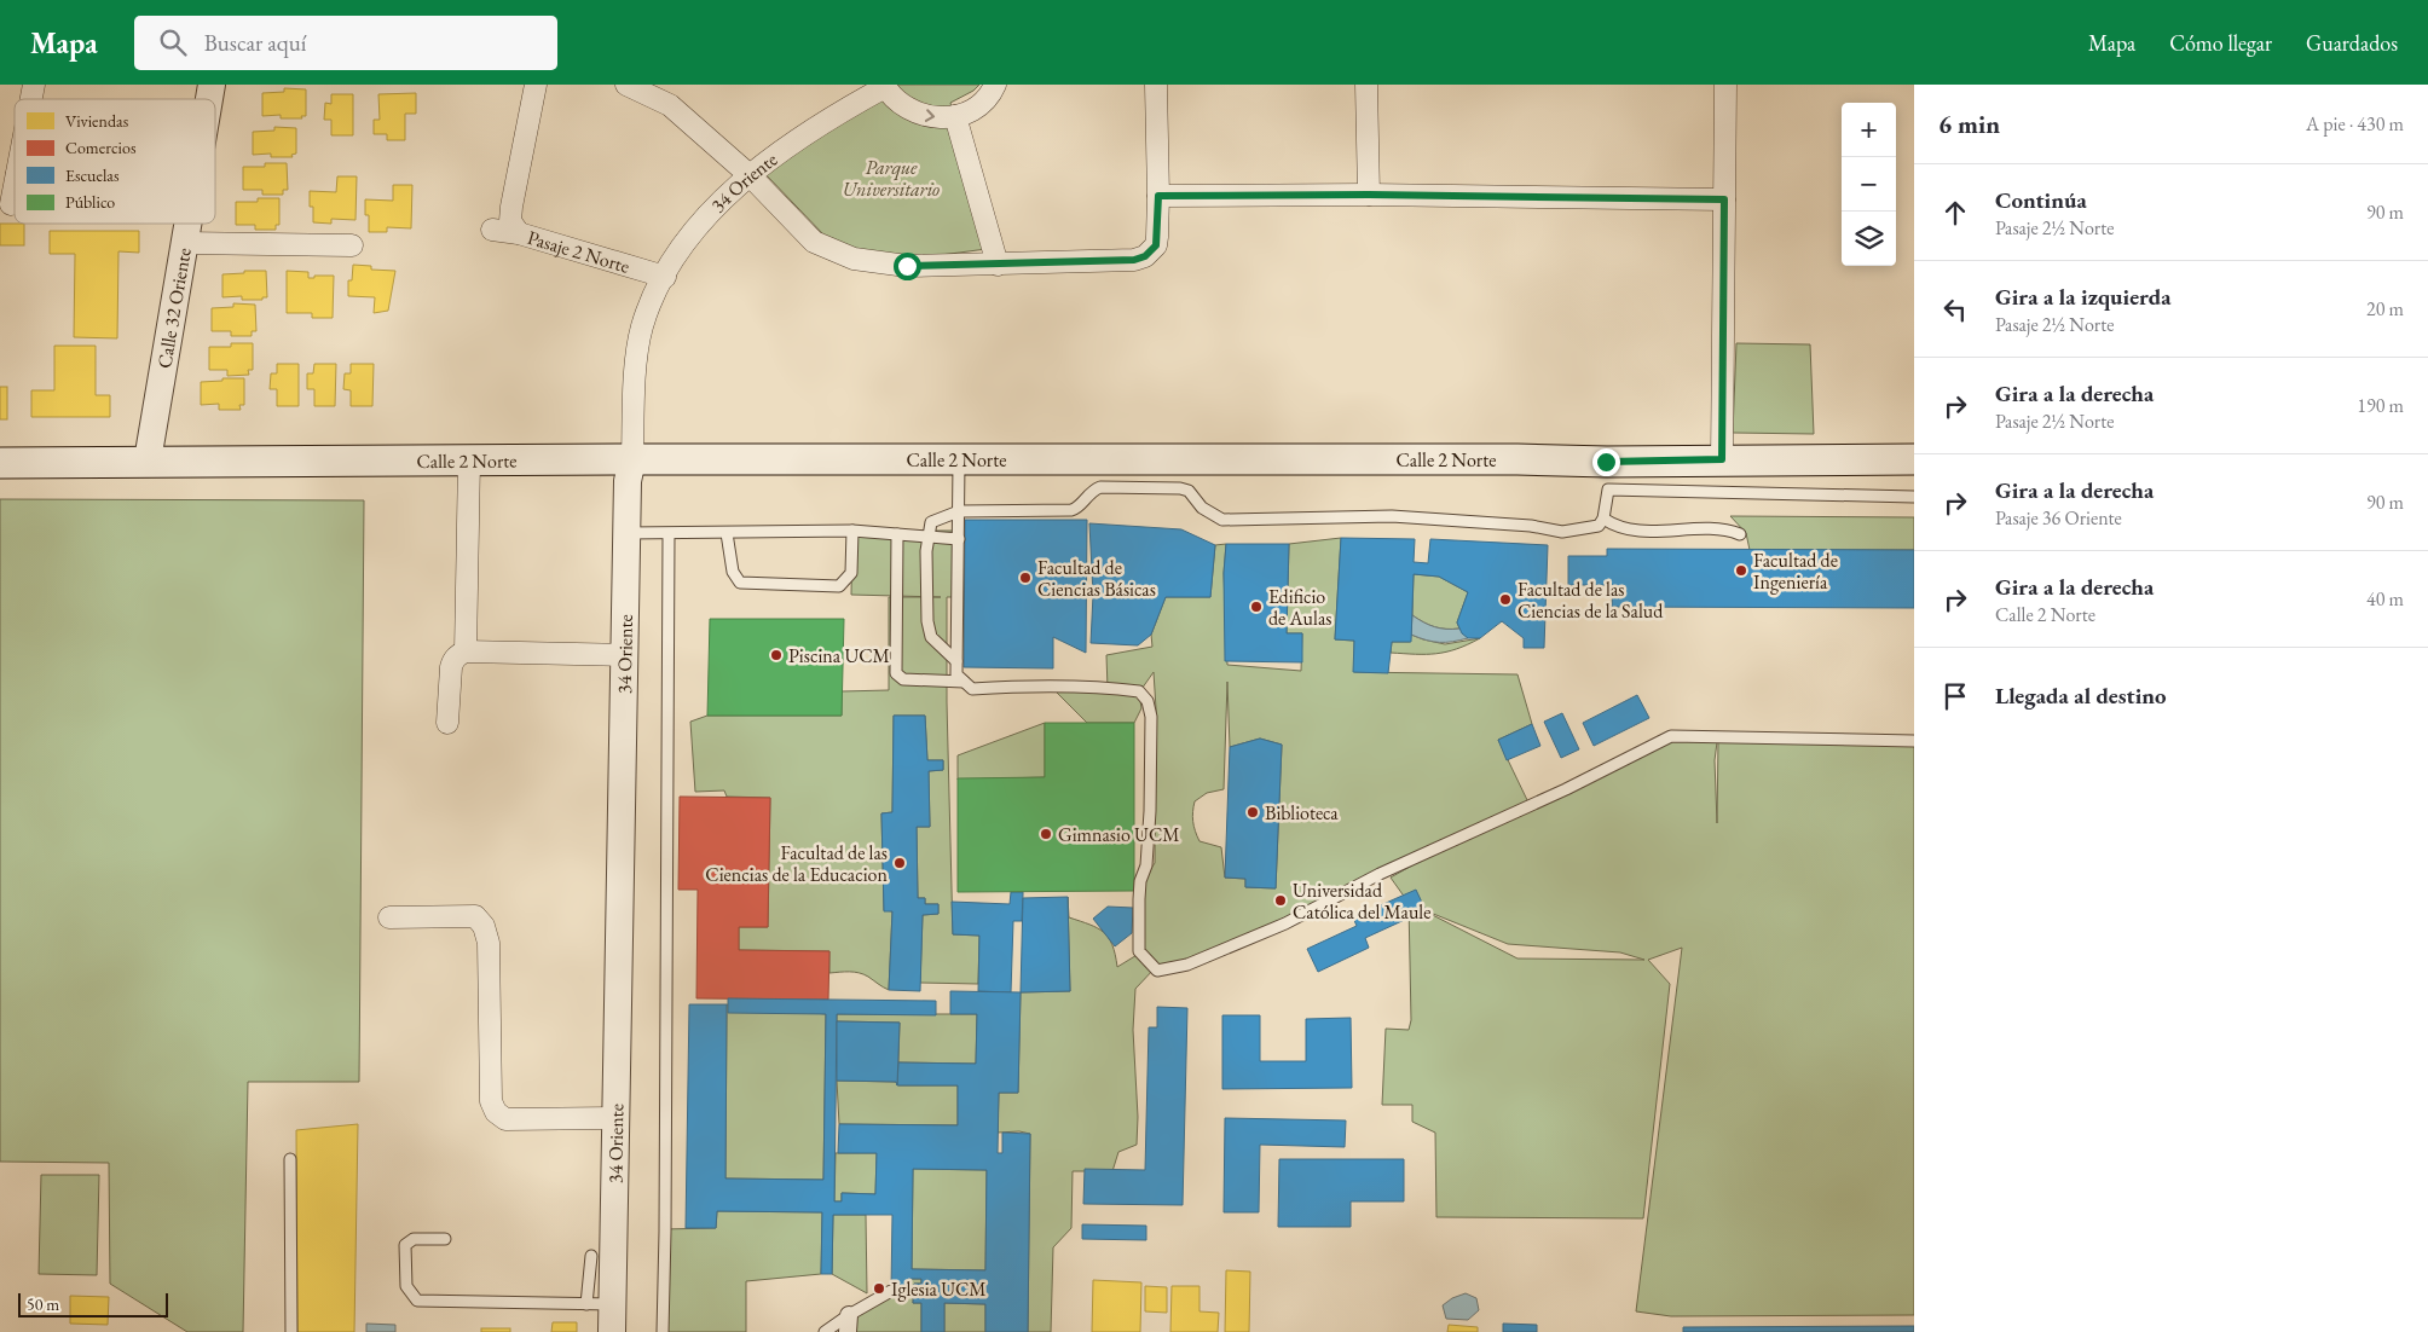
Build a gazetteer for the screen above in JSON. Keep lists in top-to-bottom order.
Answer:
{
  "streets": {
    "main road": ["Calle 2 Norte"],
    "street": ["34 Oriente", "Pasaje 2 Norte", "Calle 32 Oriente"]
  },
  "crossings": [
    ["34 Oriente", "Pasaje 2 Norte"],
    ["34 Oriente", "Calle 2 Norte"],
    ["Calle 32 Oriente", "Calle 2 Norte"]
  ],
  "parks": ["Parque Universitario"],
  "places": [
    "Facultad de Ingeniería",
    "Facultad de Ciencias Básicas",
    "Facultad de las Ciencias de la Salud",
    "Edificio de Aulas",
    "Piscina UCM",
    "Biblioteca",
    "Gimnasio UCM",
    "Facultad de las Ciencias de la Educacion",
    "Universidad Católica del Maule",
    "Iglesia UCM"
  ],
  "legend": [
    "Viviendas",
    "Comercios",
    "Escuelas",
    "Público"
  ],
  "scale_bar": "50 m",
  "page": {
    "header": "Mapa",
    "search": "Buscar aquí",
    "nav": ["Mapa", "Cómo llegar", "Guardados"],
    "heading": ["6 min", "A pie · 430 m"],
    "map_buttons": ["+", "−"],
    "list": [
      ["Continúa", "Pasaje 2½ Norte", "90 m"],
      ["Gira a la izquierda", "Pasaje 2½ Norte", "20 m"],
      ["Gira a la derecha", "Pasaje 2½ Norte", "190 m"],
      ["Gira a la derecha", "Pasaje 36 Oriente", "90 m"],
      ["Gira a la derecha", "Calle 2 Norte", "40 m"],
      "Llegada al destino"
    ],
    "scale": "50 m"
  }
}
